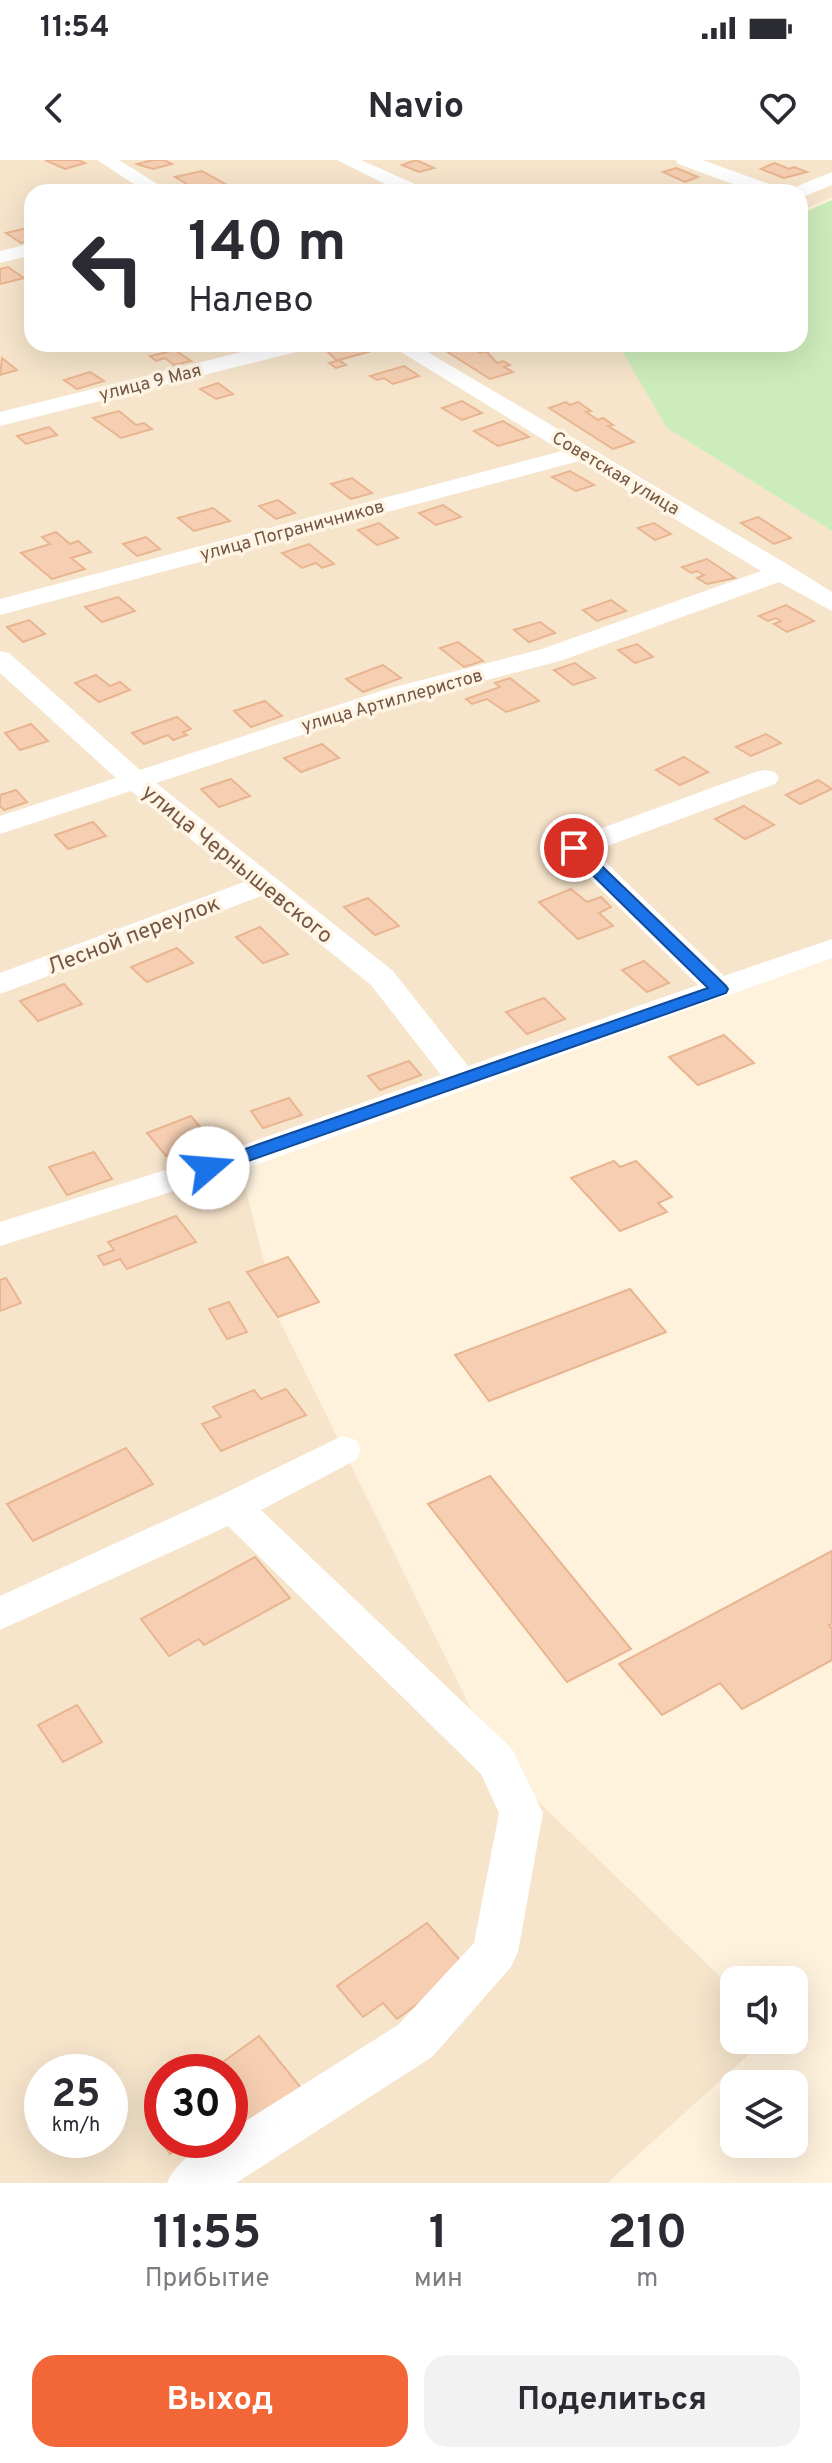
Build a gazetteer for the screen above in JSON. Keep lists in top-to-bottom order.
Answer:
{
  "streets": {
    "street": [
      "улица 9 Мая",
      "Советская улица",
      "улица Пограничников",
      "улица Артиллеристов",
      "улица Чернышевского",
      "Лесной переулок"
    ]
  },
  "crossings": [
    ["Советская улица", "улица Пограничников"],
    ["Советская улица", "улица Артиллеристов"],
    ["улица Артиллеристов", "улица Чернышевского"],
    ["улица Чернышевского", "Лесной переулок"]
  ],
  "page": {
    "status": "11:54",
    "header": "Navio",
    "turn": ["140 m", "Налево"],
    "speed": "25 km/h",
    "limit": "30",
    "eta": [
      "11:55",
      "Прибытие",
      "1",
      "мин",
      "210",
      "m"
    ],
    "buttons": ["Выход", "Поделиться"]
  }
}
